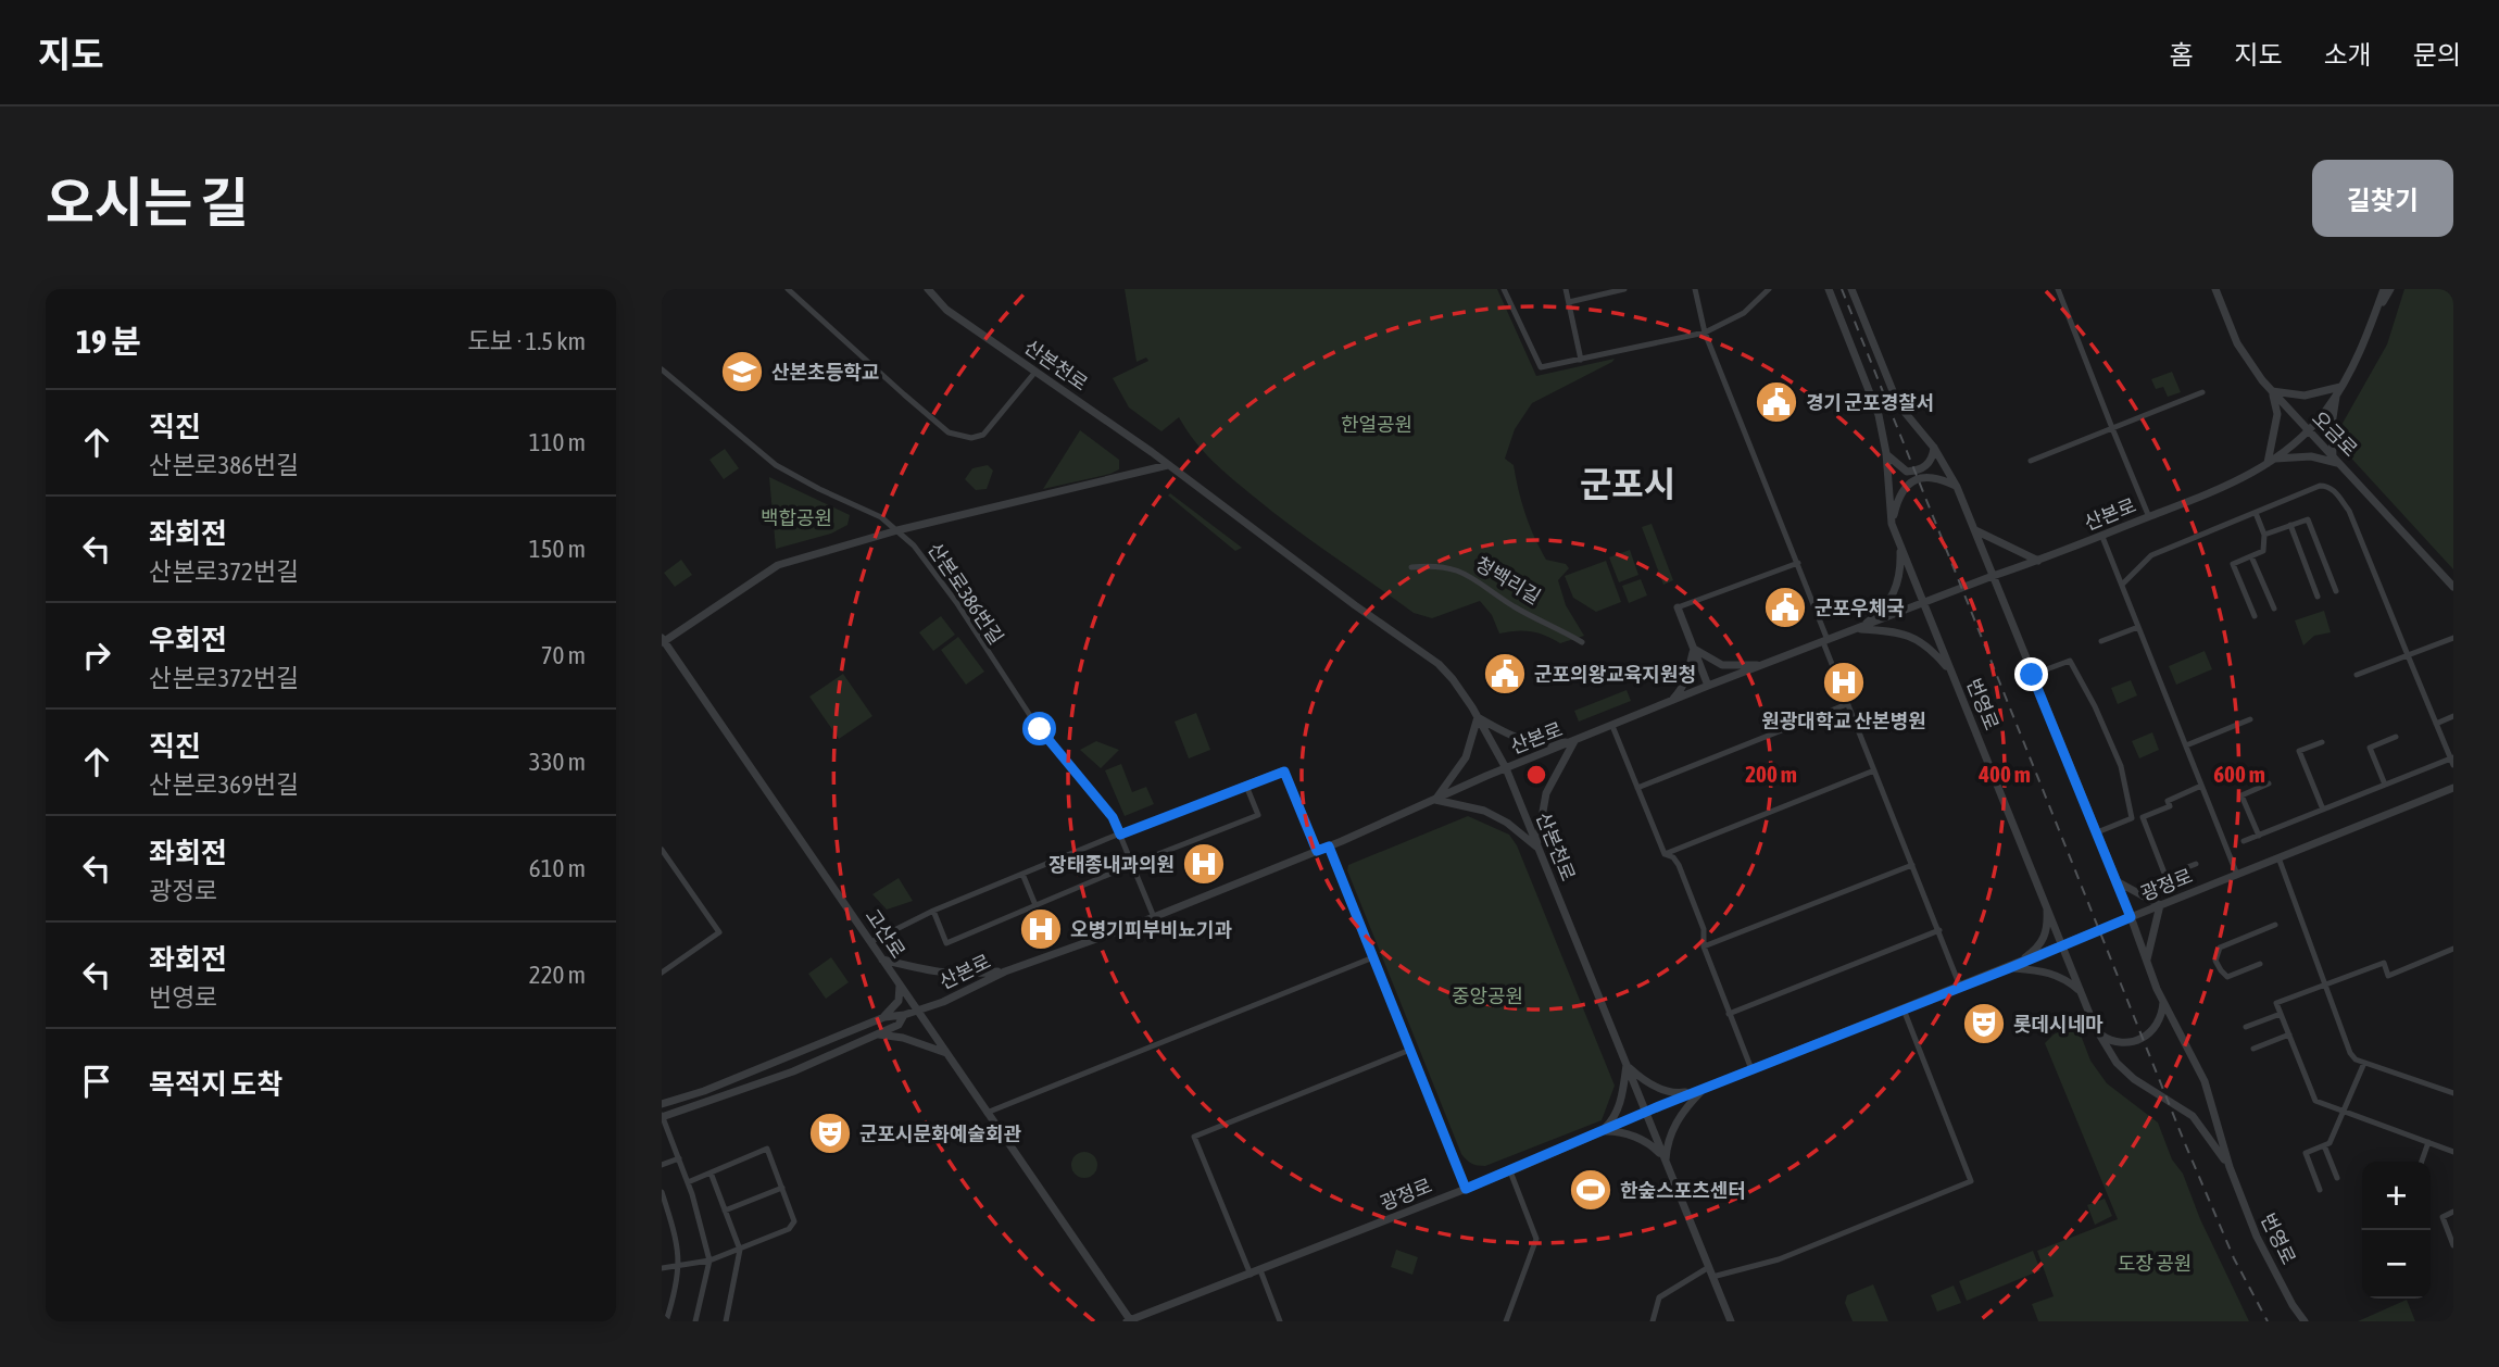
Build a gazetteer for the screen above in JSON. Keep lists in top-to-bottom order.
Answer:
{
  "streets": {
    "street": [
      "산본천로",
      "오금로",
      "산본로",
      "청백리길",
      "산본로386번길",
      "번영로",
      "광정로",
      "고산로"
    ]
  },
  "crossings": [
    ["산본천로", "산본로"],
    ["산본천로", "광정로"],
    ["오금로", "산본로"],
    ["산본로", "산본로386번길"],
    ["산본로", "번영로"],
    ["산본로", "고산로"],
    ["산본로386번길", "고산로"],
    ["번영로", "광정로"],
    ["광정로", "고산로"]
  ],
  "districts": ["군포시"],
  "parks": [
    "한얼공원",
    "백합공원",
    "중앙공원",
    "도장 공원"
  ],
  "places": {
    "school or university": ["산본초등학교"],
    "public building": ["경기 군포경찰서", "군포우체국", "군포의왕교육지원청"],
    "hospital": ["원광대학교 산본병원", "장태종내과의원", "오병기피부비뇨기과"],
    "theatre": ["롯데시네마", "군포시문화예술회관"],
    "sports": ["한숲스포츠센터"]
  },
  "page": {
    "header": "지도",
    "nav": [
      "홈",
      "지도",
      "소개",
      "문의"
    ],
    "title": "오시는 길",
    "buttons": "길찾기",
    "heading": ["19 분", "도보 · 1.5 km"],
    "list": [
      ["직진", "산본로386번길", "110 m"],
      ["좌회전", "산본로372번길", "150 m"],
      ["우회전", "산본로372번길", "70 m"],
      ["직진", "산본로369번길", "330 m"],
      ["좌회전", "광정로", "610 m"],
      ["좌회전", "번영로", "220 m"],
      "목적지 도착"
    ],
    "map_buttons": ["+", "−"]
  },
  "rings": ["200 m", "400 m", "600 m"]
}
